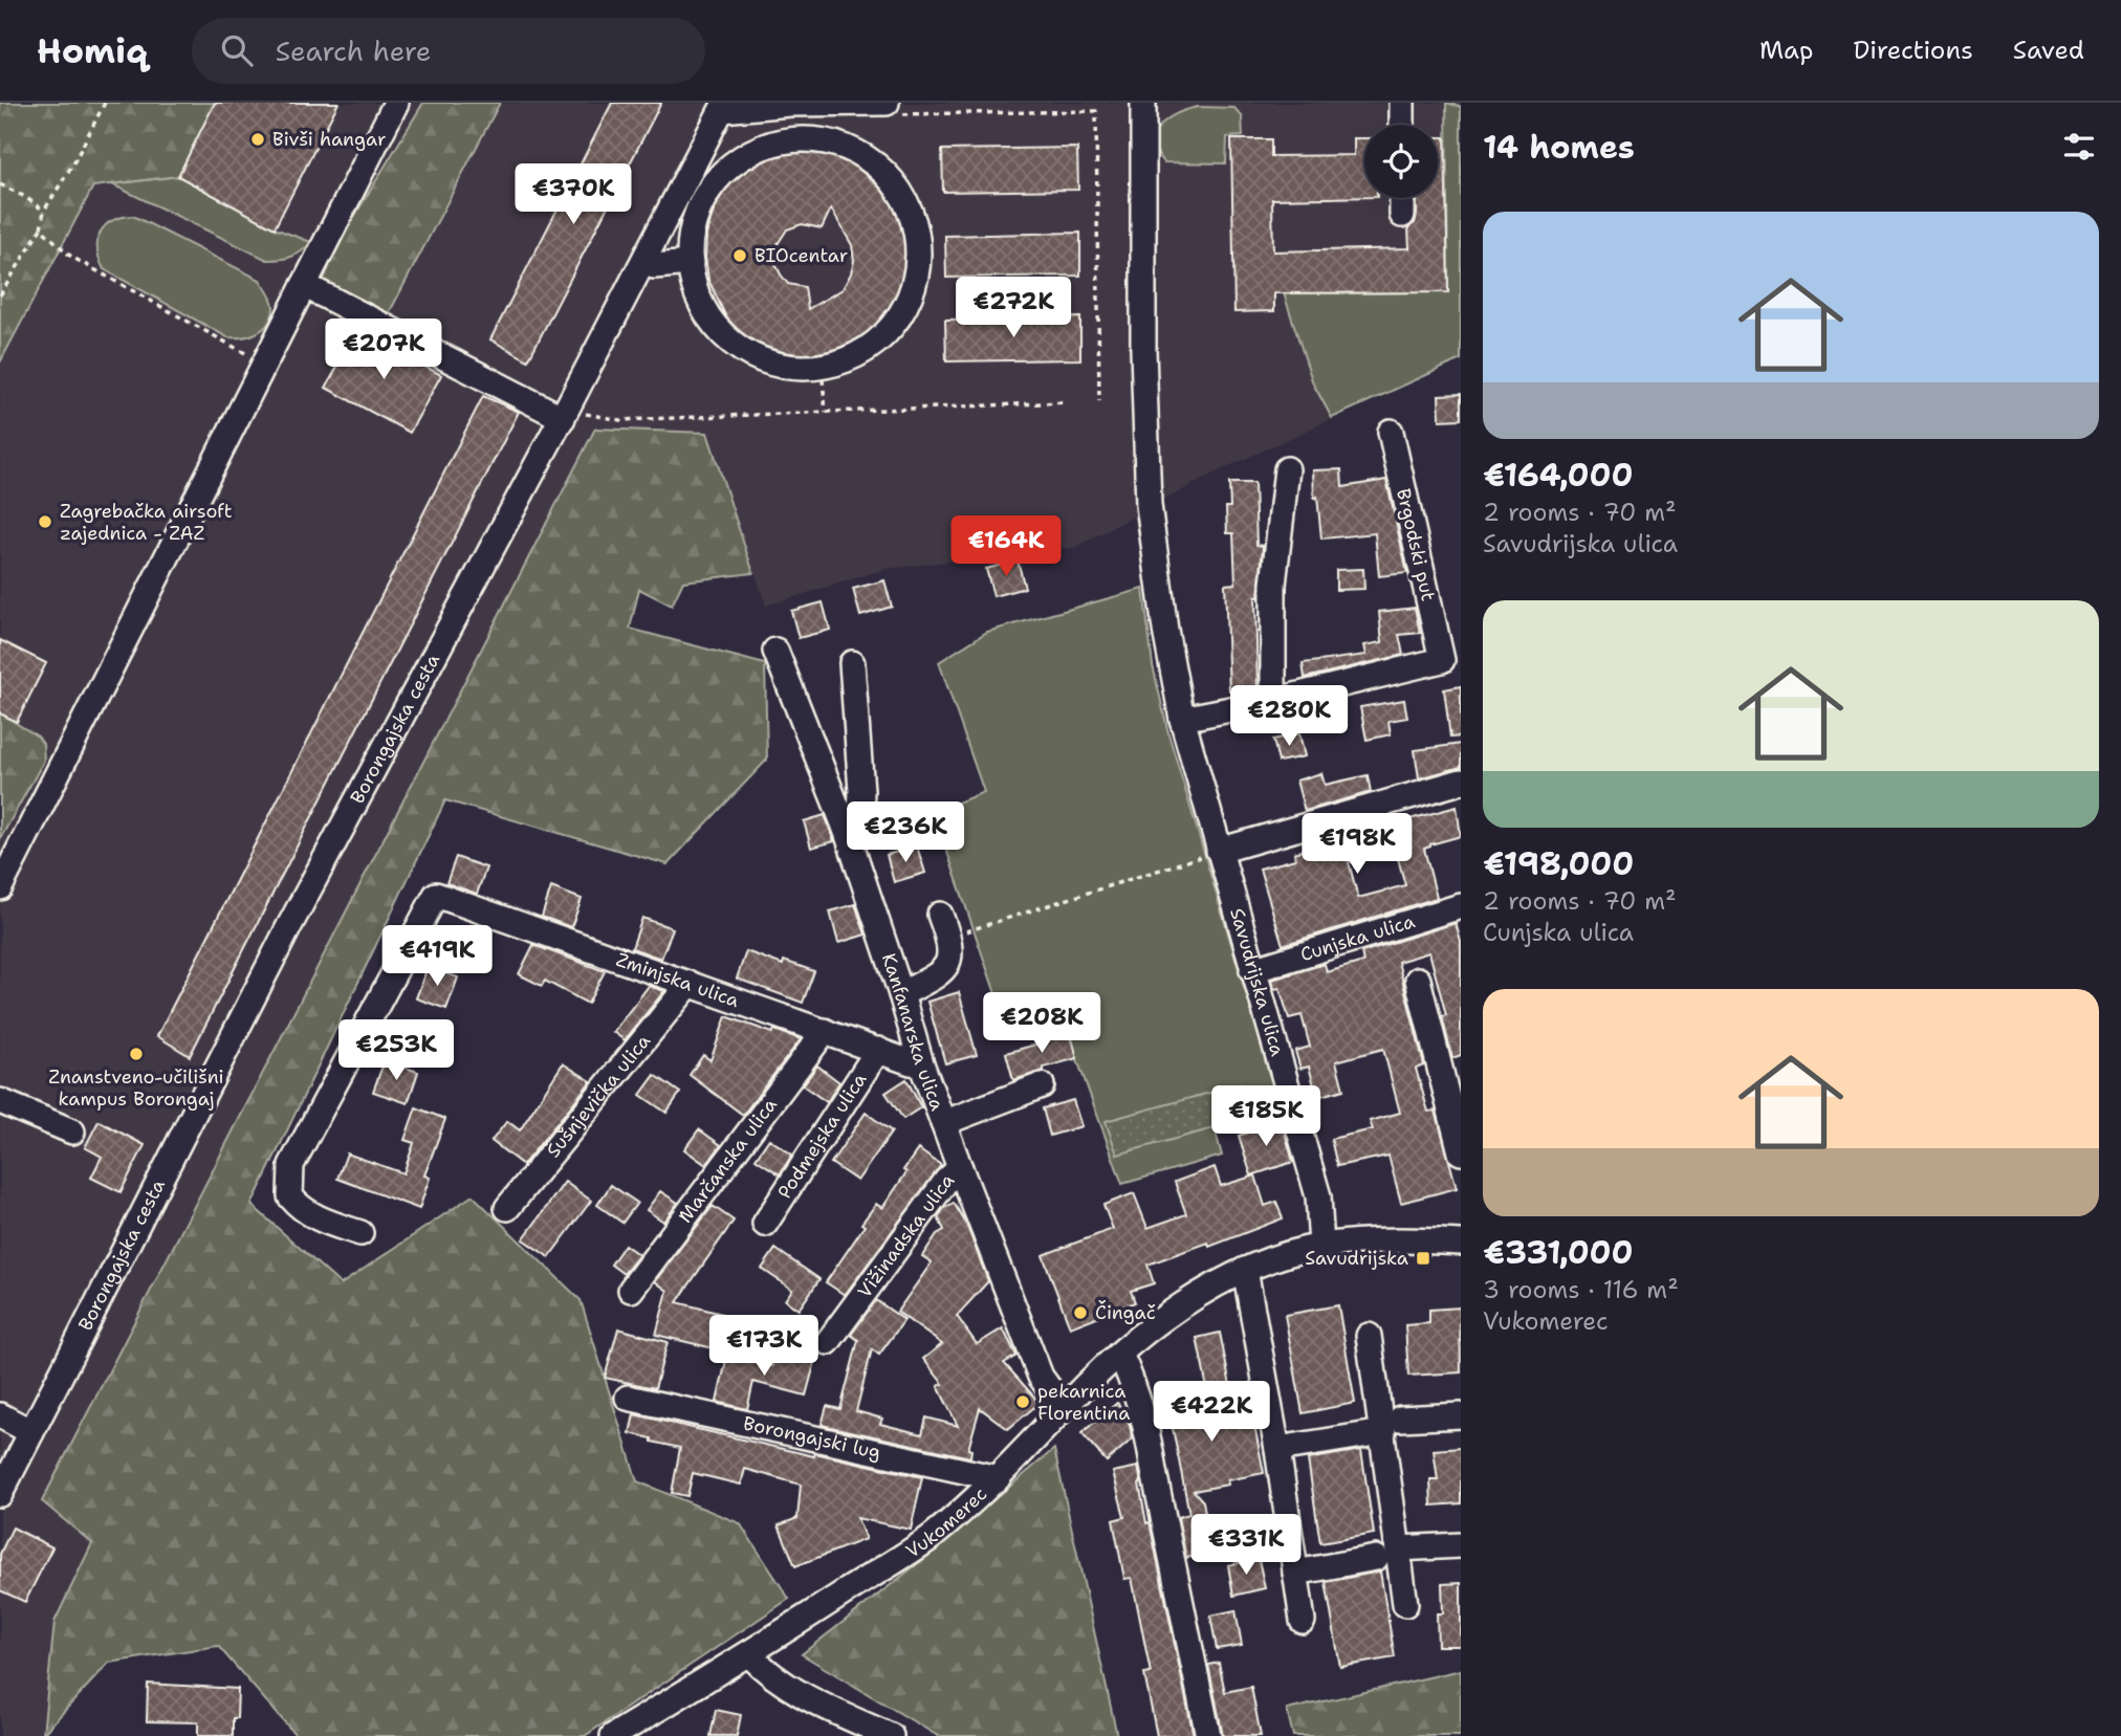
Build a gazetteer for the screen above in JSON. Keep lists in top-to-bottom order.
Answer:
{
  "streets": {
    "street": [
      "Brgodski put",
      "Borongajska cesta",
      "Cunjska ulica",
      "Žminjska ulica",
      "Savudrijska ulica",
      "Kanfanarska ulica",
      "Šušnjevička ulica",
      "Podmejska ulica",
      "Marčanska ulica",
      "Vižinadska ulica",
      "Borongajski lug",
      "Vukomerec"
    ]
  },
  "crossings": [
    ["Cunjska ulica", "Savudrijska ulica"],
    ["Žminjska ulica", "Kanfanarska ulica"],
    ["Žminjska ulica", "Šušnjevička ulica"],
    ["Žminjska ulica", "Podmejska ulica"],
    ["Žminjska ulica", "Marčanska ulica"],
    ["Savudrijska ulica", "Vukomerec"],
    ["Kanfanarska ulica", "Vižinadska ulica"],
    ["Kanfanarska ulica", "Vukomerec"],
    ["Borongajski lug", "Vukomerec"]
  ],
  "places": {
    "other": [
      "Bivši hangar",
      "BIOcentar",
      "Zagrebačka airsoft zajednica - ZAZ",
      "Znanstveno-učilišni kampus Borongaj",
      "Čingač",
      "pekarnica Florentina"
    ],
    "transit": ["Savudrijska"]
  },
  "page": {
    "header": "Homiq",
    "search": "Search here",
    "nav": ["Map", "Directions", "Saved"],
    "heading": "14 homes",
    "price": [
      "€370K",
      "€272K",
      "€207K",
      "€164K",
      "€280K",
      "€236K",
      "€198K",
      "€419K",
      "€208K",
      "€253K",
      "€185K",
      "€173K",
      "€422K",
      "€331K"
    ],
    "list": [
      {
        "name": "€164,000",
        "note": "2 rooms · 70 m² · Savudrijska ulica"
      },
      {
        "name": "€198,000",
        "note": "2 rooms · 70 m² · Cunjska ulica"
      },
      {
        "name": "€331,000",
        "note": "3 rooms · 116 m² · Vukomerec"
      }
    ]
  }
}
